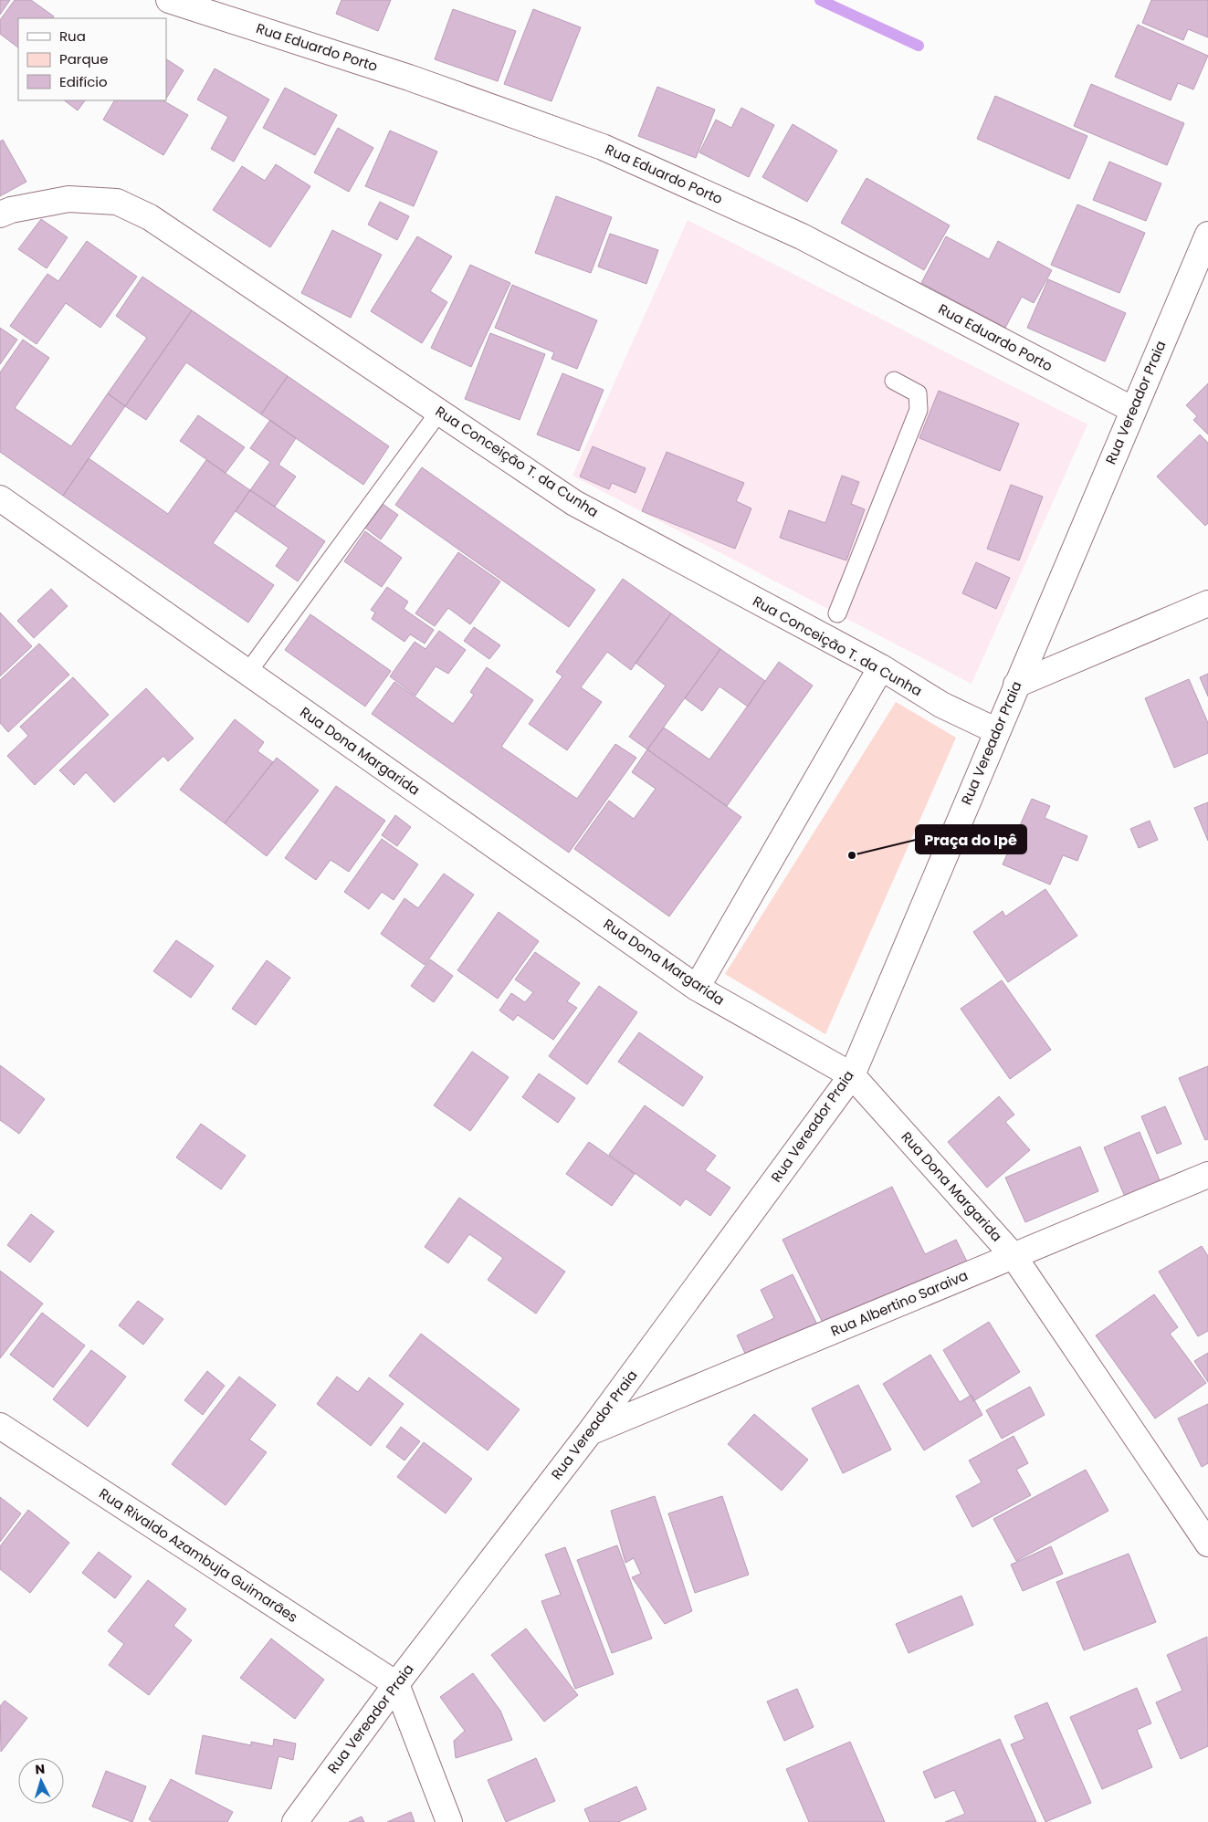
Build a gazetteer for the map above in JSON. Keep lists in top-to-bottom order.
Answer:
{
  "streets": {
    "street": [
      "Rua Eduardo Porto",
      "Rua Vereador Praia",
      "Rua Conceição T. da Cunha",
      "Rua Dona Margarida",
      "Rua Albertino Saraiva",
      "Rua Rivaldo Azambuja Guimarães"
    ]
  },
  "crossings": [
    ["Rua Eduardo Porto", "Rua Vereador Praia"],
    ["Rua Vereador Praia", "Rua Conceição T. da Cunha"],
    ["Rua Vereador Praia", "Rua Dona Margarida"],
    ["Rua Vereador Praia", "Rua Albertino Saraiva"],
    ["Rua Vereador Praia", "Rua Rivaldo Azambuja Guimarães"],
    ["Rua Dona Margarida", "Rua Albertino Saraiva"]
  ],
  "places": ["Praça do Ipê"],
  "legend": ["Rua", "Parque", "Edifício"],
  "north": "top"
}
